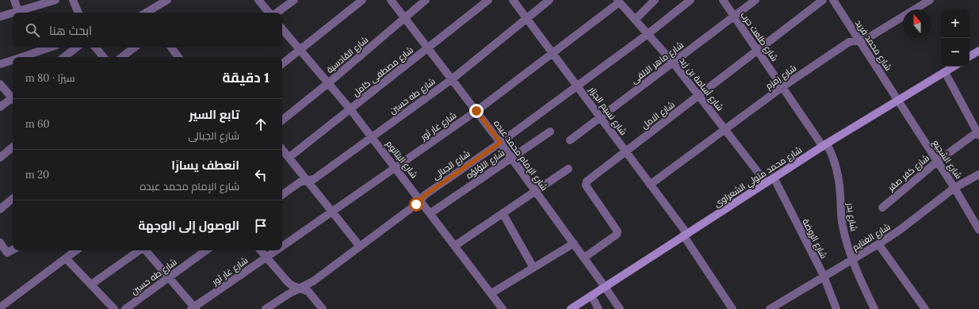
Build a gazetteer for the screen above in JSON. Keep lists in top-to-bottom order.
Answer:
{
  "streets": {
    "street": [
      "شارع طلعت حرب",
      "شارع محمد فريد",
      "شارع القادسية",
      "شارع ماهر الالفى",
      "شارع مصطفى كامل",
      "شارع زمزم",
      "شارع أسامة بن زيد",
      "شارع طه حسين",
      "شارع نسيم الجزار",
      "شارع الامل",
      "شارع غار ثور",
      "شارع الإمام محمد عبده",
      "شارع البتانوم",
      "شارع الشجيع",
      "شارع اللؤلؤه",
      "شارع الجبالى",
      "شارع كفر صقر",
      "شارع محمد متولي الشعراوى",
      "شارع بدر",
      "شارع الغنايم",
      "شارع الروضة"
    ]
  },
  "crossings": [
    ["شارع طلعت حرب", "شارع ماهر الالفى"],
    ["شارع طلعت حرب", "شارع زمزم"],
    ["شارع طلعت حرب", "شارع الامل"],
    ["شارع طلعت حرب", "شارع محمد متولي الشعراوى"],
    ["شارع طلعت حرب", "شارع بدر"],
    ["شارع محمد فريد", "شارع زمزم"],
    ["شارع محمد فريد", "شارع الشجيع"],
    ["شارع محمد فريد", "شارع محمد متولي الشعراوى"],
    ["شارع القادسية", "شارع الإمام محمد عبده"],
    ["شارع القادسية", "شارع البتانوم"],
    ["شارع ماهر الالفى", "شارع أسامة بن زيد"],
    ["شارع ماهر الالفى", "شارع نسيم الجزار"],
    ["شارع مصطفى كامل", "شارع الإمام محمد عبده"],
    ["شارع مصطفى كامل", "شارع البتانوم"],
    ["شارع زمزم", "شارع أسامة بن زيد"],
    ["شارع زمزم", "شارع نسيم الجزار"],
    ["شارع أسامة بن زيد", "شارع الامل"],
    ["شارع أسامة بن زيد", "شارع غار ثور"],
    ["شارع أسامة بن زيد", "شارع الجبالى"],
    ["شارع أسامة بن زيد", "شارع محمد متولي الشعراوى"],
    ["شارع طه حسين", "شارع نسيم الجزار"],
    ["شارع طه حسين", "شارع الإمام محمد عبده"],
    ["شارع طه حسين", "شارع البتانوم"],
    ["شارع نسيم الجزار", "شارع الامل"],
    ["شارع نسيم الجزار", "شارع غار ثور"],
    ["شارع نسيم الجزار", "شارع الجبالى"],
    ["شارع نسيم الجزار", "شارع محمد متولي الشعراوى"],
    ["شارع الامل", "شارع الإمام محمد عبده"],
    ["شارع غار ثور", "شارع الإمام محمد عبده"],
    ["شارع غار ثور", "شارع البتانوم"],
    ["شارع الإمام محمد عبده", "شارع اللؤلؤه"],
    ["شارع الإمام محمد عبده", "شارع الجبالى"],
    ["شارع الإمام محمد عبده", "شارع محمد متولي الشعراوى"],
    ["شارع البتانوم", "شارع اللؤلؤه"],
    ["شارع البتانوم", "شارع الجبالى"],
    ["شارع الشجيع", "شارع كفر صقر"],
    ["شارع الشجيع", "شارع محمد متولي الشعراوى"],
    ["شارع الشجيع", "شارع الغنايم"],
    ["شارع محمد متولي الشعراوى", "شارع بدر"],
    ["شارع محمد متولي الشعراوى", "شارع الروضة"],
    ["شارع بدر", "شارع الغنايم"],
    ["شارع الغنايم", "شارع الروضة"]
  ],
  "north": "top",
  "page": {
    "map_buttons": ["+", "−"],
    "search": "ابحث هنا",
    "heading": ["1 دقيقة", "سيرًا · 80 m"],
    "list": [
      ["تابع السير", "شارع الجبالى", "60 m"],
      ["انعطف يسارًا", "شارع الإمام محمد عبده", "20 m"],
      "الوصول إلى الوجهة"
    ]
  }
}
